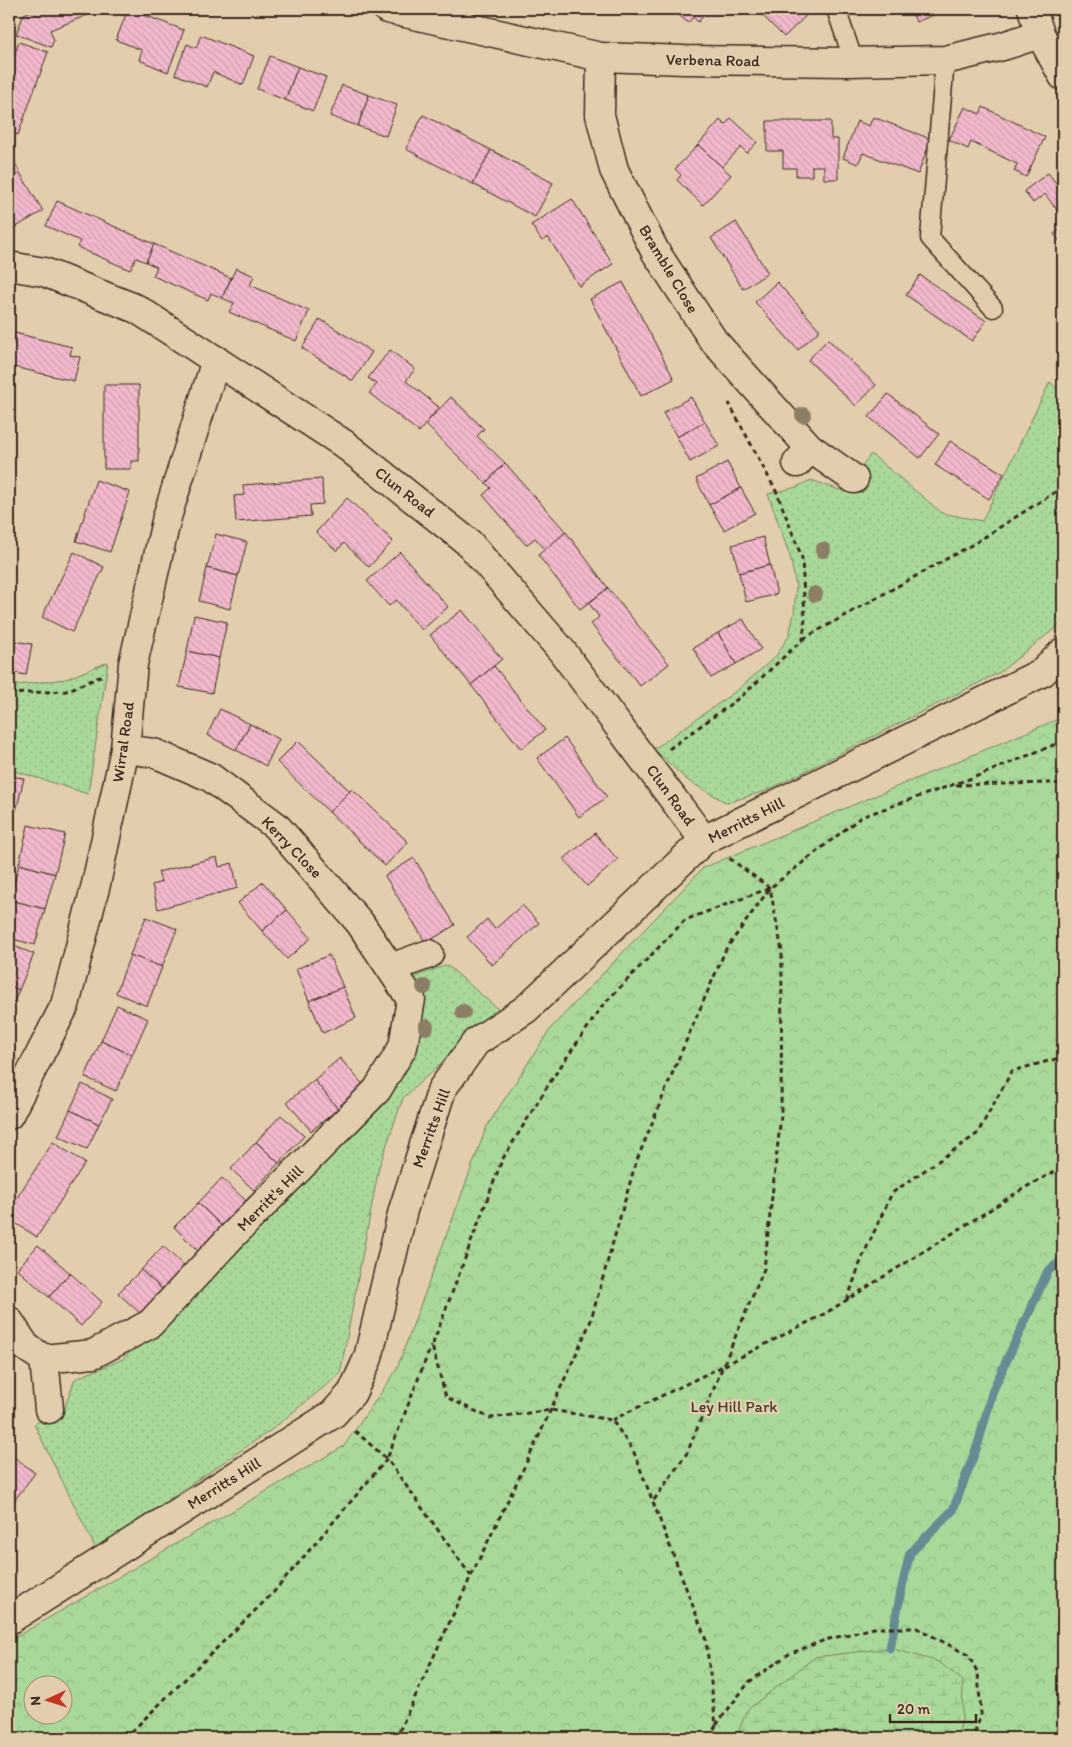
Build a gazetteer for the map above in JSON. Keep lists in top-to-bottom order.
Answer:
{
  "streets": {
    "street": [
      "Verbena Road",
      "Bramble Close",
      "Clun Road",
      "Wirral Road",
      "Merritts Hill",
      "Kerry Close",
      "Merritt's Hill"
    ]
  },
  "crossings": [
    ["Verbena Road", "Bramble Close"],
    ["Clun Road", "Wirral Road"],
    ["Clun Road", "Merritts Hill"],
    ["Wirral Road", "Kerry Close"],
    ["Kerry Close", "Merritt's Hill"]
  ],
  "parks": ["Ley Hill Park"],
  "scale_bar": "20 m",
  "north": "left"
}
